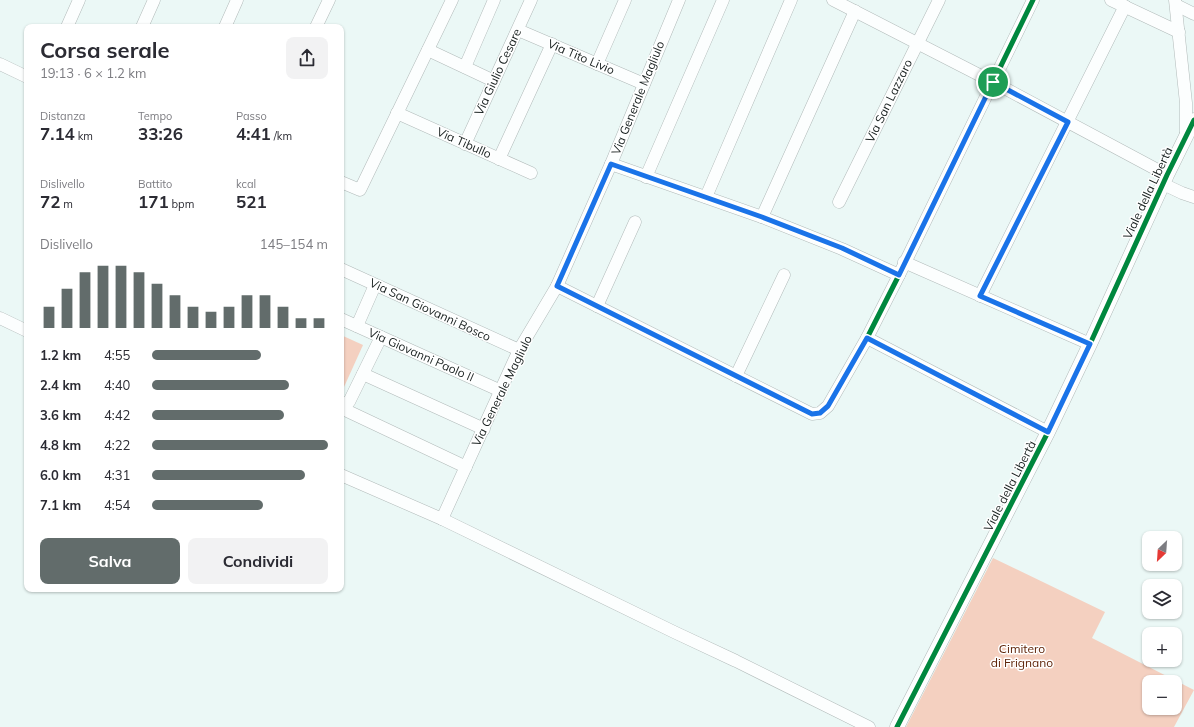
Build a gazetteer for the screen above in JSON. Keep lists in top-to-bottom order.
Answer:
{
  "streets": {
    "street": [
      "Via Tito Livio",
      "Via Giulio Cesare",
      "Via Generale Magliulo",
      "Via San Lazzaro",
      "Via Tibullo",
      "Viale della Libertà",
      "Via San Giovanni Bosco",
      "Via Giovanni Paolo II"
    ]
  },
  "crossings": [
    ["Via Tito Livio", "Via Giulio Cesare"],
    ["Via Tito Livio", "Via Generale Magliulo"],
    ["Via Giulio Cesare", "Via Tibullo"],
    ["Via Generale Magliulo", "Via San Giovanni Bosco"],
    ["Via Generale Magliulo", "Via Giovanni Paolo II"]
  ],
  "parks": ["Cimitero di Frignano"],
  "north": "bottom left",
  "page": {
    "heading": ["Corsa serale", "19:13 · 6 × 1.2 km"],
    "stats": [
      ["Distanza", "7.14 km"],
      ["Tempo", "33:26"],
      ["Passo", "4:41 /km"],
      ["Dislivello", "72 m"],
      ["Battito", "171 bpm"],
      ["kcal", "521"]
    ],
    "chart": ["Dislivello", "145–154 m"],
    "list": [
      {
        "name": "1.2 km",
        "note": "4:55"
      },
      {
        "name": "2.4 km",
        "note": "4:40"
      },
      {
        "name": "3.6 km",
        "note": "4:42"
      },
      {
        "name": "4.8 km",
        "note": "4:22"
      },
      {
        "name": "6.0 km",
        "note": "4:31"
      },
      {
        "name": "7.1 km",
        "note": "4:54"
      }
    ],
    "buttons": ["Salva", "Condividi"],
    "map_buttons": ["+", "−"]
  }
}
